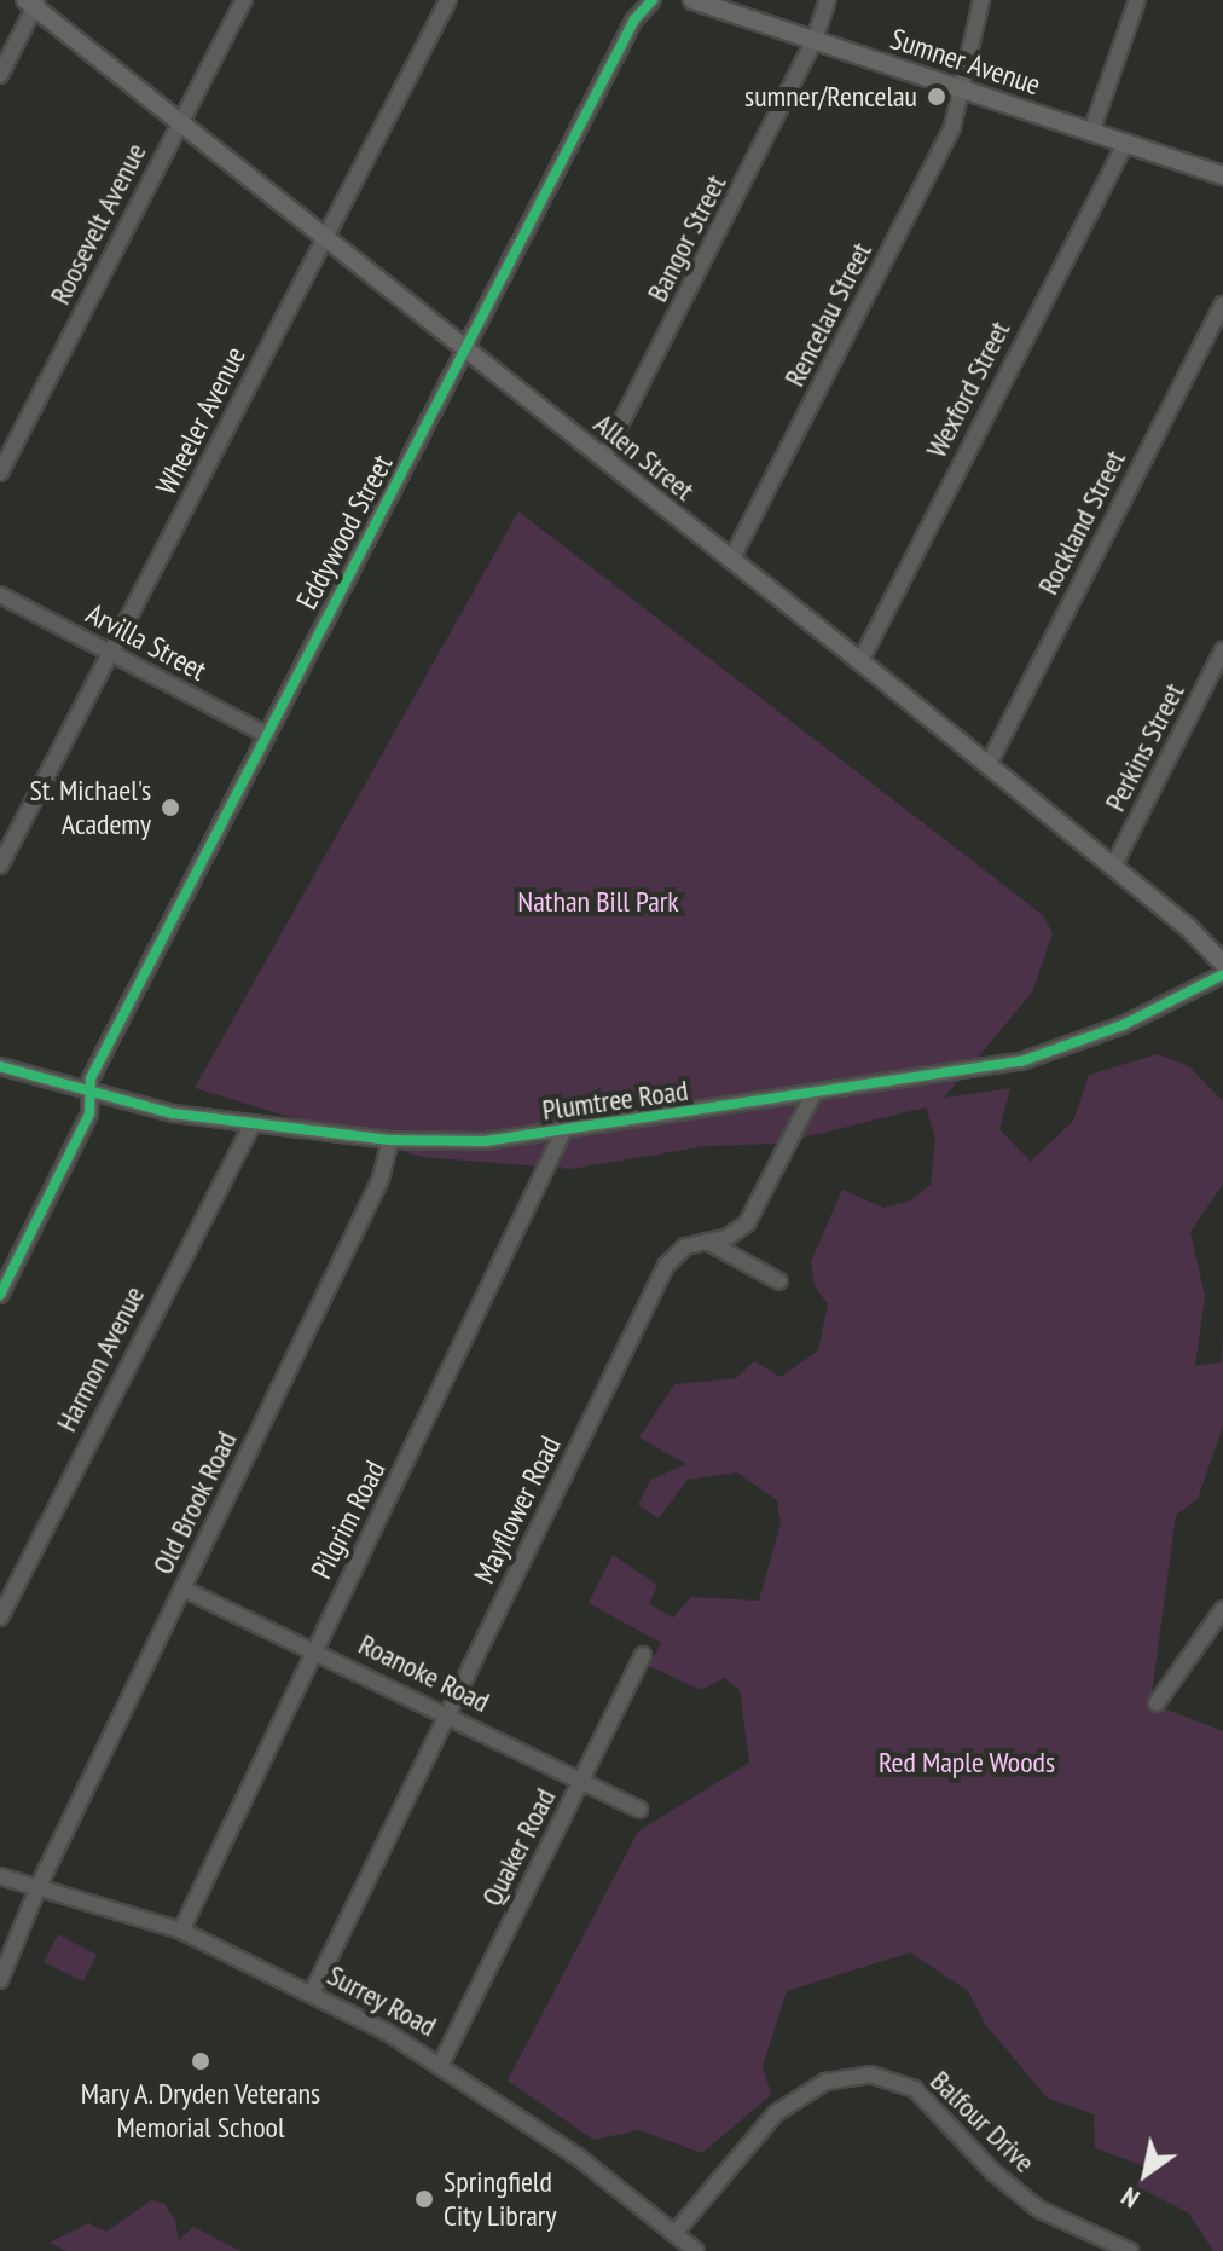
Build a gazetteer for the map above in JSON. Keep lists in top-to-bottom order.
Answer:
{
  "streets": {
    "main road": ["Sumner Avenue", "Allen Street"],
    "street": [
      "Roosevelt Avenue",
      "Bangor Street",
      "Rencelau Street",
      "Wexford Street",
      "Wheeler Avenue",
      "Rockland Street",
      "Eddywood Street",
      "Arvilla Street",
      "Perkins Street",
      "Plumtree Road",
      "Harmon Avenue",
      "Old Brook Road",
      "Mayflower Road",
      "Pilgrim Road",
      "Roanoke Road",
      "Quaker Road",
      "Surrey Road",
      "Balfour Drive"
    ]
  },
  "crossings": [
    ["Sumner Avenue", "Bangor Street"],
    ["Sumner Avenue", "Rencelau Street"],
    ["Sumner Avenue", "Wexford Street"],
    ["Roosevelt Avenue", "Allen Street"],
    ["Bangor Street", "Allen Street"],
    ["Rencelau Street", "Allen Street"],
    ["Wexford Street", "Allen Street"],
    ["Wheeler Avenue", "Allen Street"],
    ["Wheeler Avenue", "Arvilla Street"],
    ["Allen Street", "Rockland Street"],
    ["Allen Street", "Eddywood Street"],
    ["Allen Street", "Perkins Street"],
    ["Eddywood Street", "Arvilla Street"],
    ["Eddywood Street", "Plumtree Road"],
    ["Plumtree Road", "Harmon Avenue"],
    ["Plumtree Road", "Old Brook Road"],
    ["Plumtree Road", "Mayflower Road"],
    ["Plumtree Road", "Pilgrim Road"],
    ["Old Brook Road", "Roanoke Road"],
    ["Old Brook Road", "Surrey Road"],
    ["Mayflower Road", "Roanoke Road"],
    ["Mayflower Road", "Surrey Road"],
    ["Pilgrim Road", "Roanoke Road"],
    ["Pilgrim Road", "Surrey Road"],
    ["Roanoke Road", "Quaker Road"],
    ["Quaker Road", "Surrey Road"],
    ["Surrey Road", "Balfour Drive"]
  ],
  "parks": ["Nathan Bill Park", "Red Maple Woods"],
  "places": [
    "sumner/Rencelau",
    "St. Michael's Academy",
    "Mary A. Dryden Veterans Memorial School",
    "Springfield City Library"
  ],
  "north": "bottom left"
}
